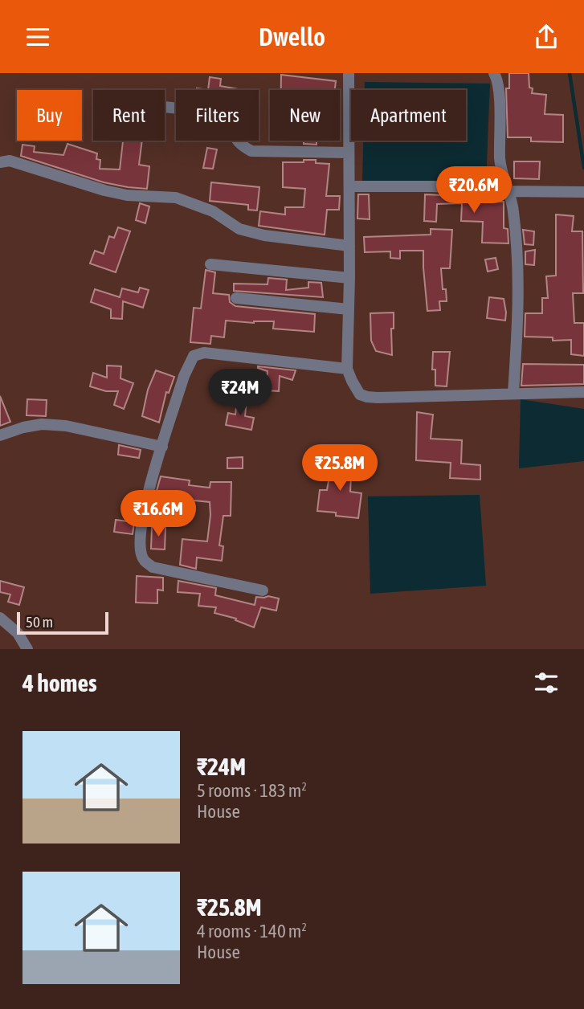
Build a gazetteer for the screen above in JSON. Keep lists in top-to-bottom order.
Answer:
{
  "scale_bar": "50 m",
  "page": {
    "header": "Dwello",
    "chip": [
      "Buy",
      "Rent",
      "Filters",
      "New",
      "Apartment"
    ],
    "price": [
      "₹20.6M",
      "₹24M",
      "₹25.8M",
      "₹16.6M"
    ],
    "scale": "50 m",
    "heading": "4 homes",
    "list": [
      {
        "name": "₹24M",
        "note": "5 rooms · 183 m² · House"
      },
      {
        "name": "₹25.8M",
        "note": "4 rooms · 140 m² · House"
      }
    ]
  }
}
